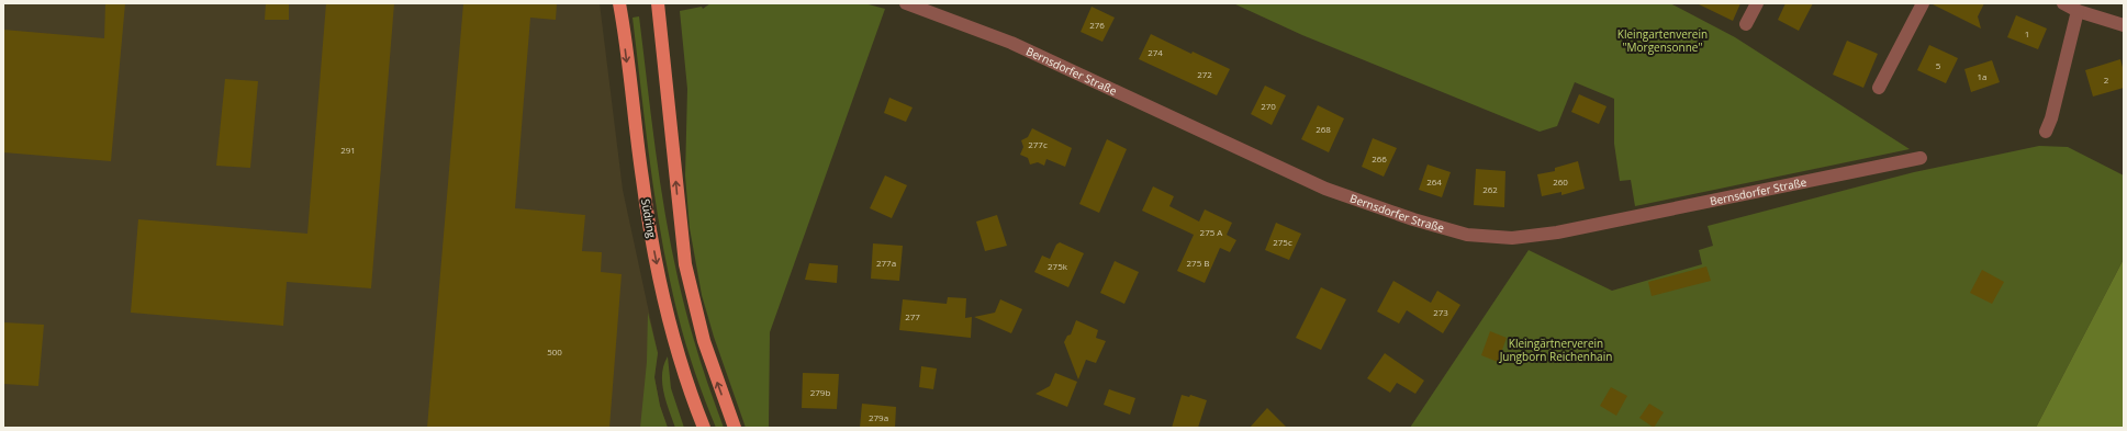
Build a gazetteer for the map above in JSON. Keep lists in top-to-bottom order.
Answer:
{
  "streets": {
    "main road": ["Südring"],
    "street": ["Bernsdorfer Straße"]
  },
  "parks": ["Kleingartenverein \"Morgensonne\"", "Kleingärtnerverein Jungborn Reichenhain"],
  "house_numbers": [
    "276",
    "1",
    "274",
    "5",
    "272",
    "1a",
    "2",
    "270",
    "268",
    "277c",
    "291",
    "266",
    "264",
    "260",
    "262",
    "275 A",
    "275c",
    "277a",
    "275 B",
    "275k",
    "273",
    "277",
    "500",
    "279b",
    "279a"
  ]
}
